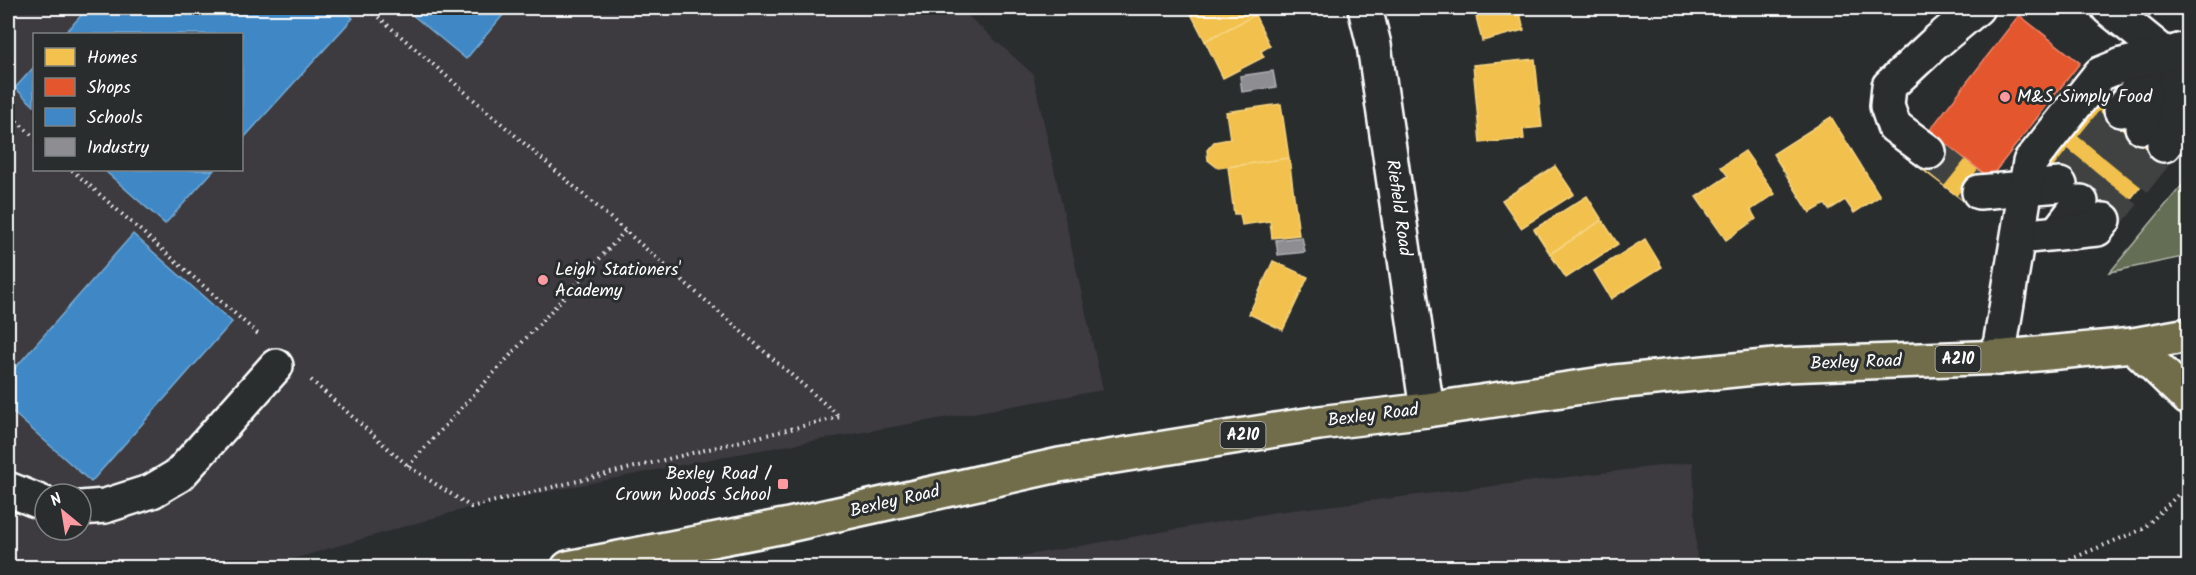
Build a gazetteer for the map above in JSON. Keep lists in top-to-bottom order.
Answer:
{
  "streets": {
    "main road": ["A210", "Bexley Road"],
    "street": ["Riefield Road"]
  },
  "crossings": [
    ["Riefield Road", "Bexley Road"]
  ],
  "places": {
    "other": ["M&S Simply Food", "Leigh Stationers' Academy"],
    "transit": ["Bexley Road / Crown Woods School"]
  },
  "legend": [
    "Homes",
    "Shops",
    "Schools",
    "Industry"
  ],
  "north": "top left"
}
